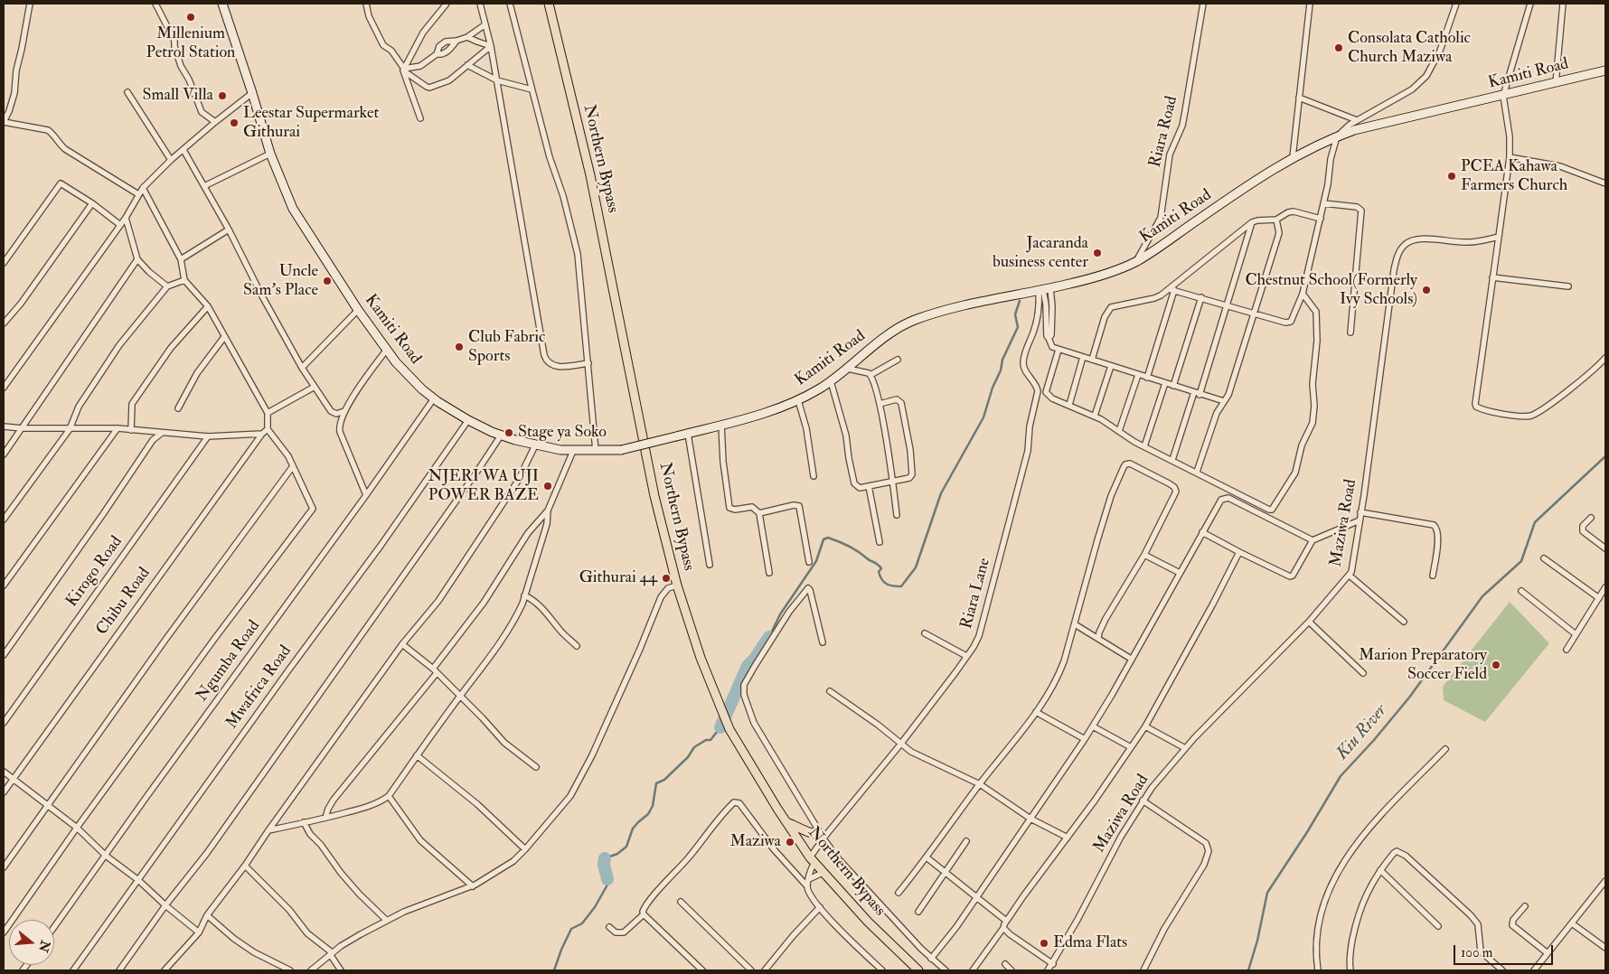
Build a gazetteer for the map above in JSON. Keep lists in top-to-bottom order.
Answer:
{
  "streets": {
    "main road": ["Kamiti Road", "Northern Bypass"],
    "street": [
      "Riara Road",
      "Maziwa Road",
      "Kirogo Road",
      "Riara Lane",
      "Chibu Road",
      "Ngumba Road",
      "Mwafrica Road"
    ]
  },
  "crossings": [
    ["Kamiti Road", "Riara Road"],
    ["Kamiti Road", "Riara Lane"],
    ["Kamiti Road", "Ngumba Road"],
    ["Kamiti Road", "Mwafrica Road"],
    ["Northern Bypass", "Riara Lane"]
  ],
  "water": ["Kiu River"],
  "places": [
    "Millenium Petrol Station",
    "Consolata Catholic Church Maziwa",
    "Small Villa",
    "Leestar Supermarket Githurai",
    "PCEA Kahawa Farmers Church",
    "Jacaranda business center",
    "Uncle Sam's Place",
    "Chestnut School(Formerly Ivy Schools)",
    "Club Fabric Sports",
    "Stage ya Soko",
    "NJERI WA UJI POWER BAZE",
    "Githurai 44",
    "Marion Preparatory Soccer Field",
    "Maziwa",
    "Edma Flats"
  ],
  "scale_bar": "100 m",
  "north": "right"
}
